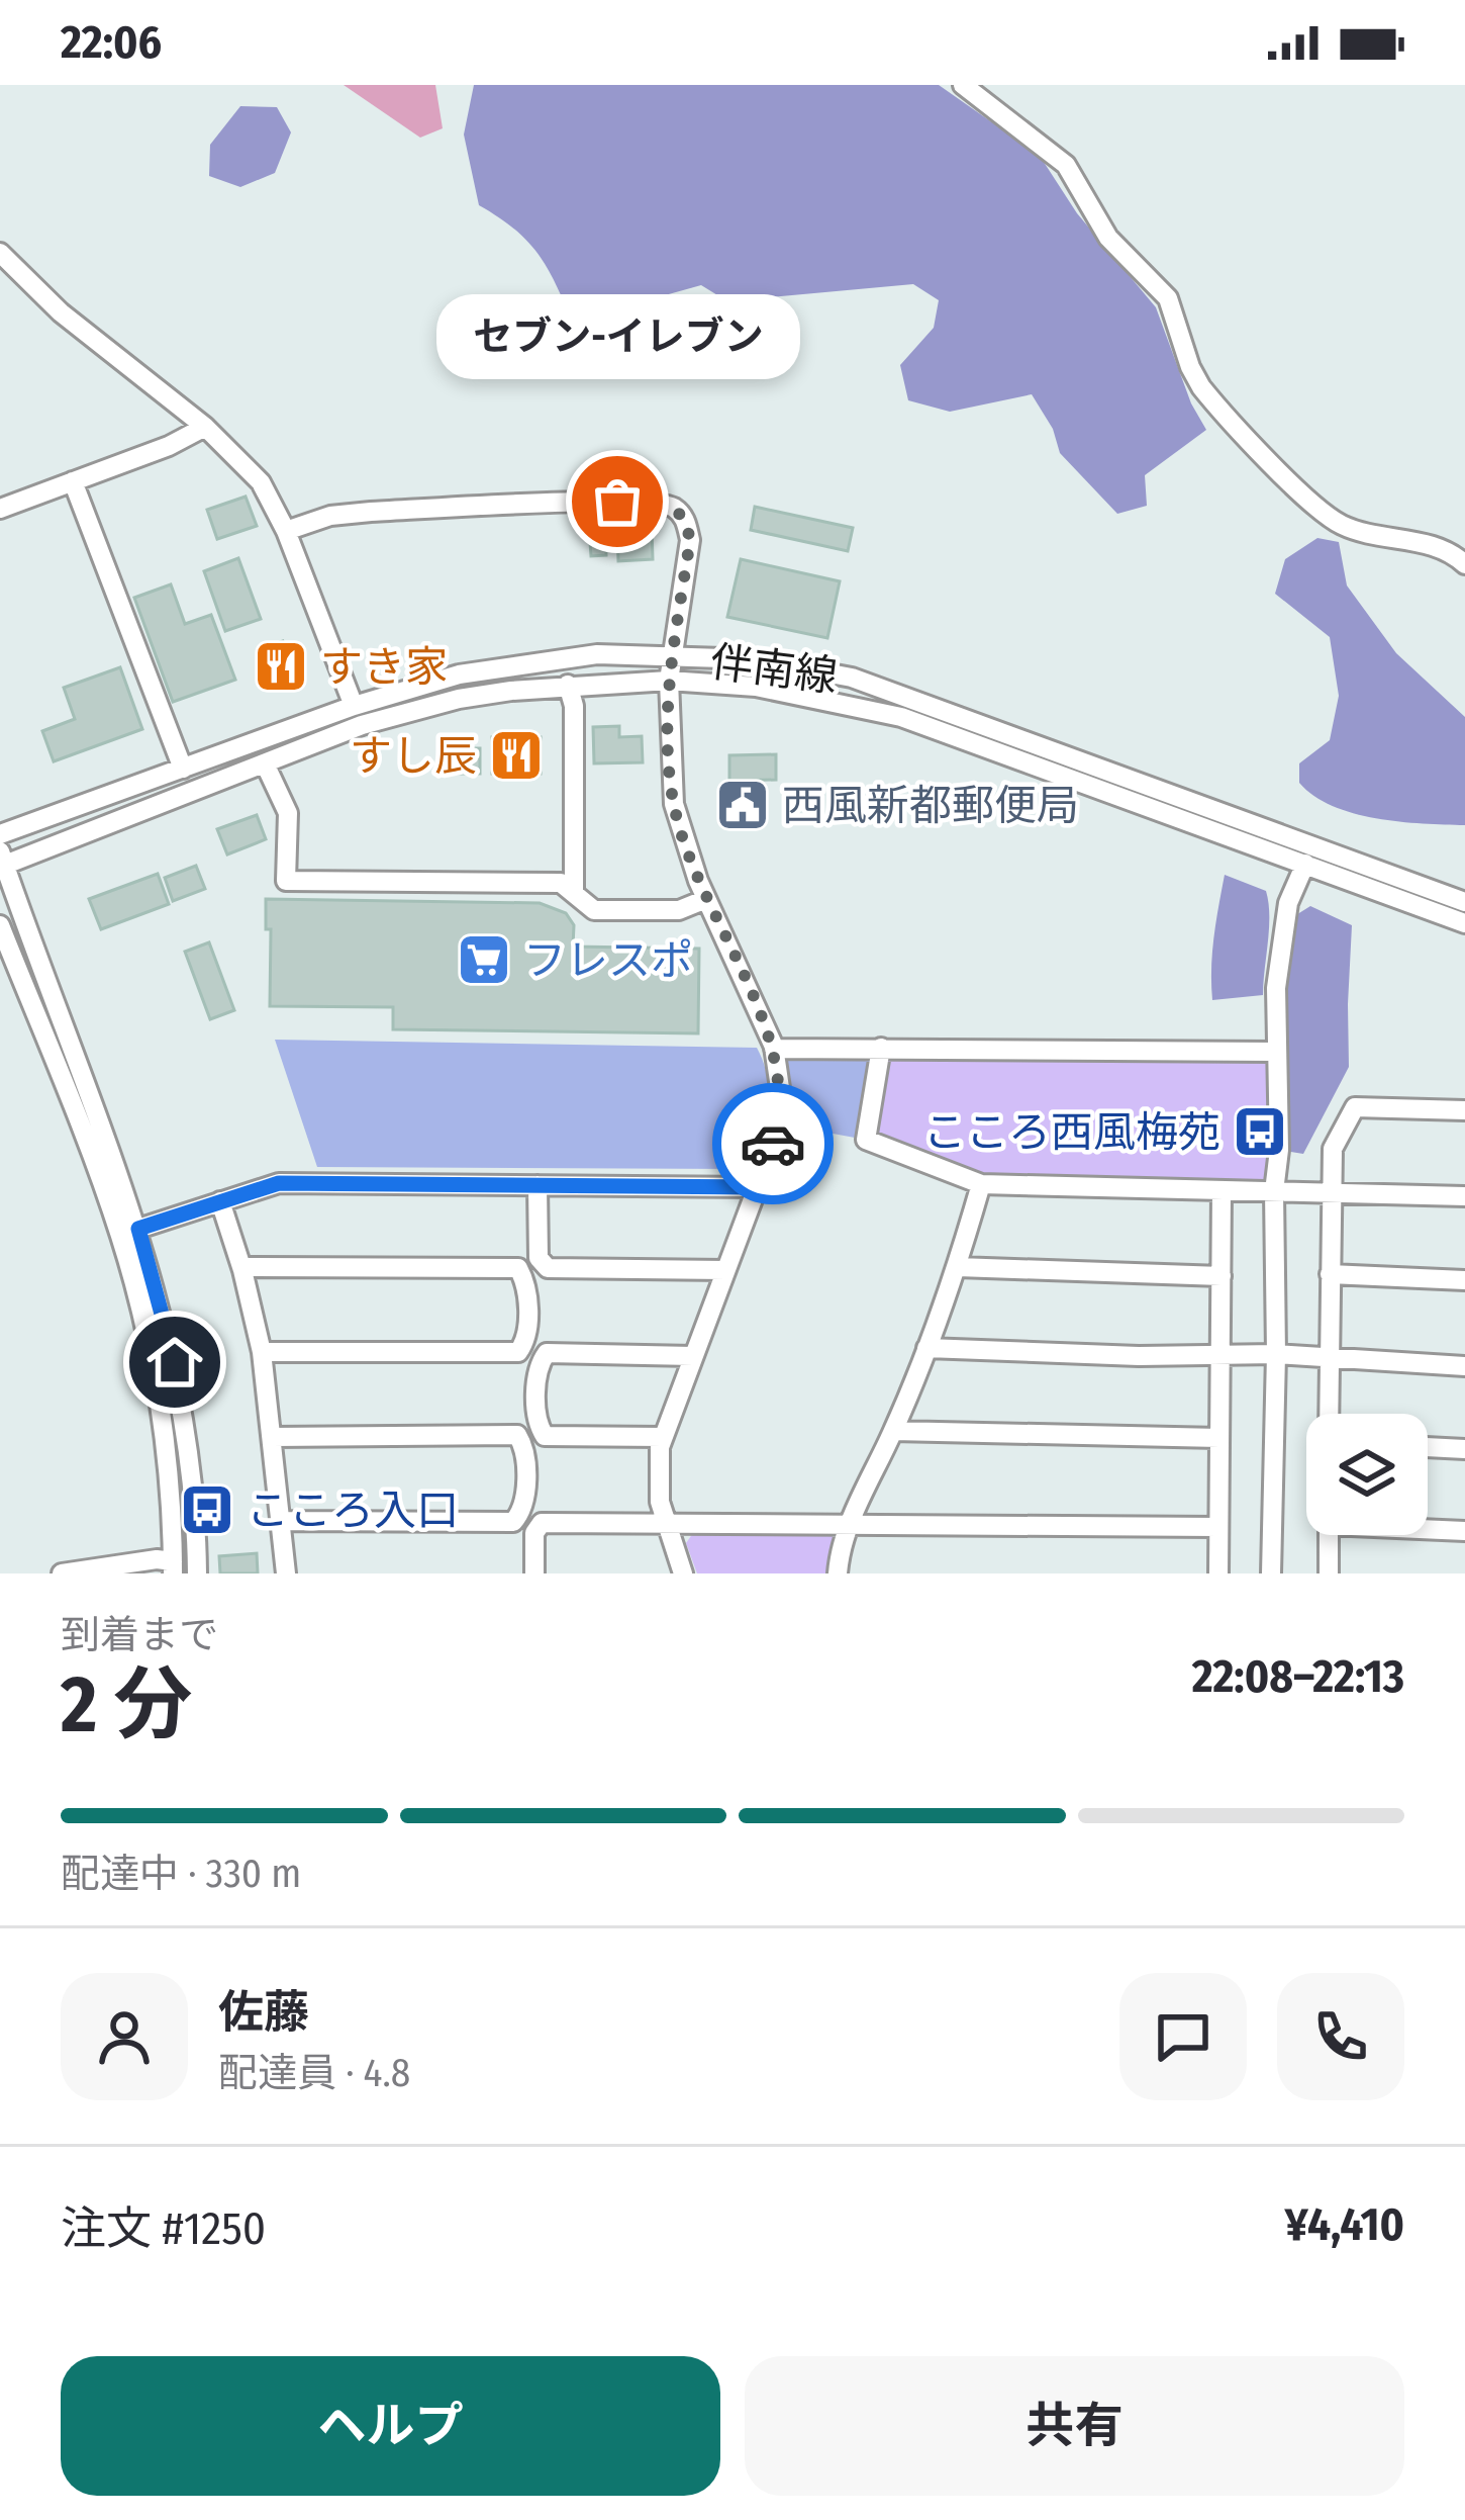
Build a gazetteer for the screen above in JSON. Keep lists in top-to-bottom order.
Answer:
{
  "streets": {
    "street": ["伴南線"]
  },
  "places": {
    "other": ["セブン-イレブン"],
    "restaurant": ["すき家", "すし辰"],
    "public building": ["西風新都郵便局"],
    "supermarket": ["フレスポ"],
    "bus stop": ["こころ西風梅苑", "こころ入口"]
  },
  "page": {
    "status": "22:06",
    "bubble": "セブン-イレブン",
    "heading": ["2 分", "到着まで", "22:08–22:13"],
    "panel": [
      "佐藤",
      "配達員 · 4.8",
      "注文 #1250",
      "¥4,410"
    ],
    "bar": "配達中 · 330 m",
    "buttons": ["ヘルプ", "共有"]
  }
}
